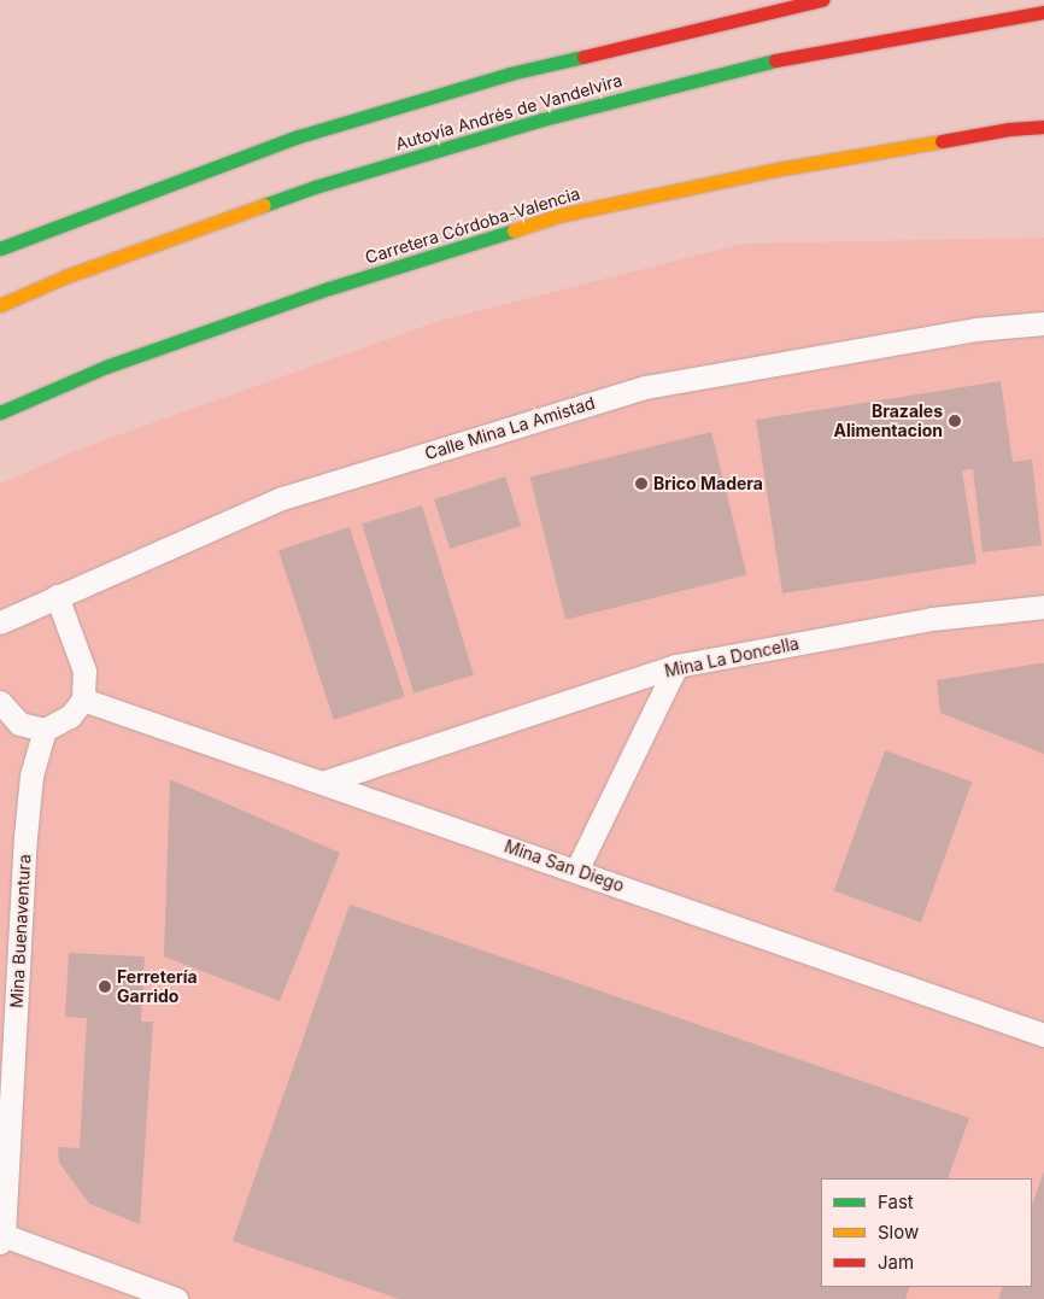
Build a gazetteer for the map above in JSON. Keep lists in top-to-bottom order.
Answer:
{
  "streets": {
    "highway": ["Autovía Andrés de Vandelvira", "Carretera Córdoba-Valencia"],
    "street": [
      "Calle Mina La Amistad",
      "Mina La Doncella",
      "Mina San Diego",
      "Mina Buenaventura"
    ]
  },
  "crossings": [
    ["Mina La Doncella", "Mina San Diego"]
  ],
  "places": ["Brazales Alimentacion", "Brico Madera", "Ferretería Garrido"],
  "legend": ["Fast", "Slow", "Jam"]
}
